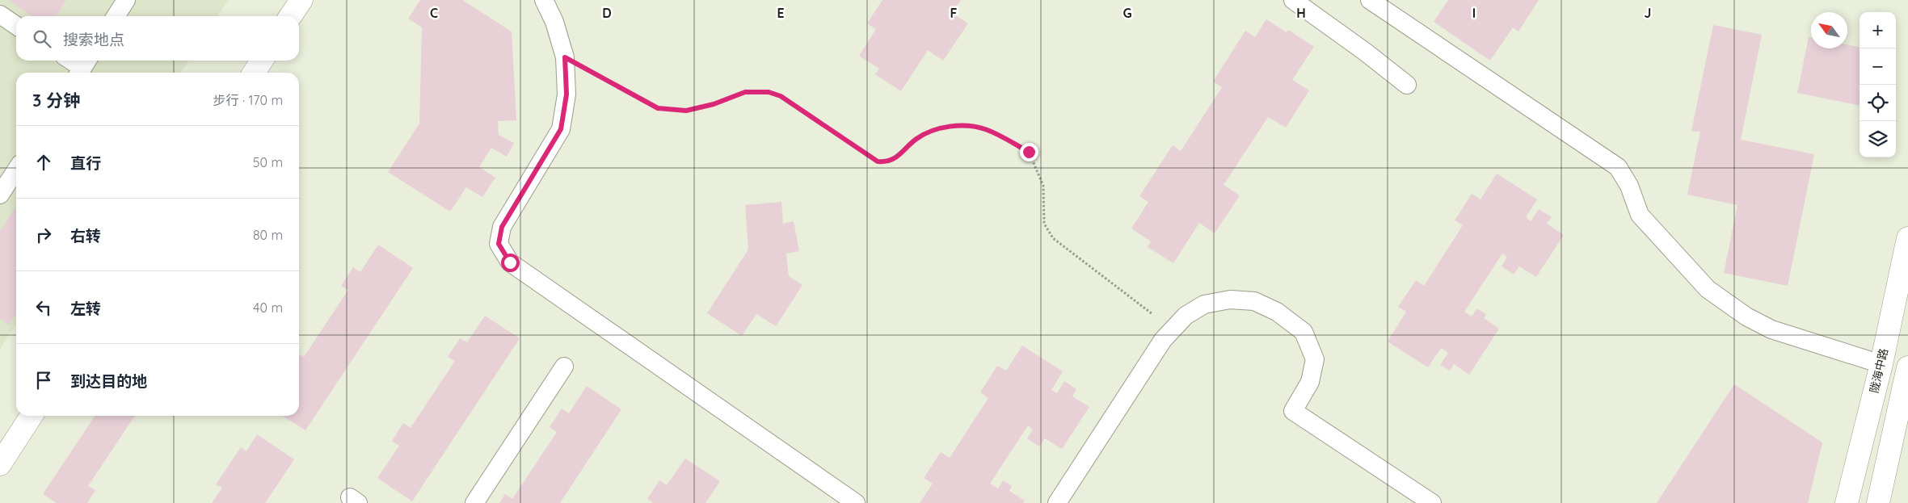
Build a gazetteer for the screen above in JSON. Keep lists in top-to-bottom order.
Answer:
{
  "streets": {
    "main road": ["陇海中路"]
  },
  "north": "top left",
  "page": {
    "map_buttons": ["+", "−"],
    "search": "搜索地点",
    "heading": ["3 分钟", "步行 · 170 m"],
    "list": [
      ["直行", "50 m"],
      ["右转", "80 m"],
      ["左转", "40 m"],
      "到达目的地"
    ]
  },
  "grid": {
    "columns": [
      "C",
      "D",
      "E",
      "F",
      "G",
      "H",
      "I",
      "J"
    ]
  }
}
